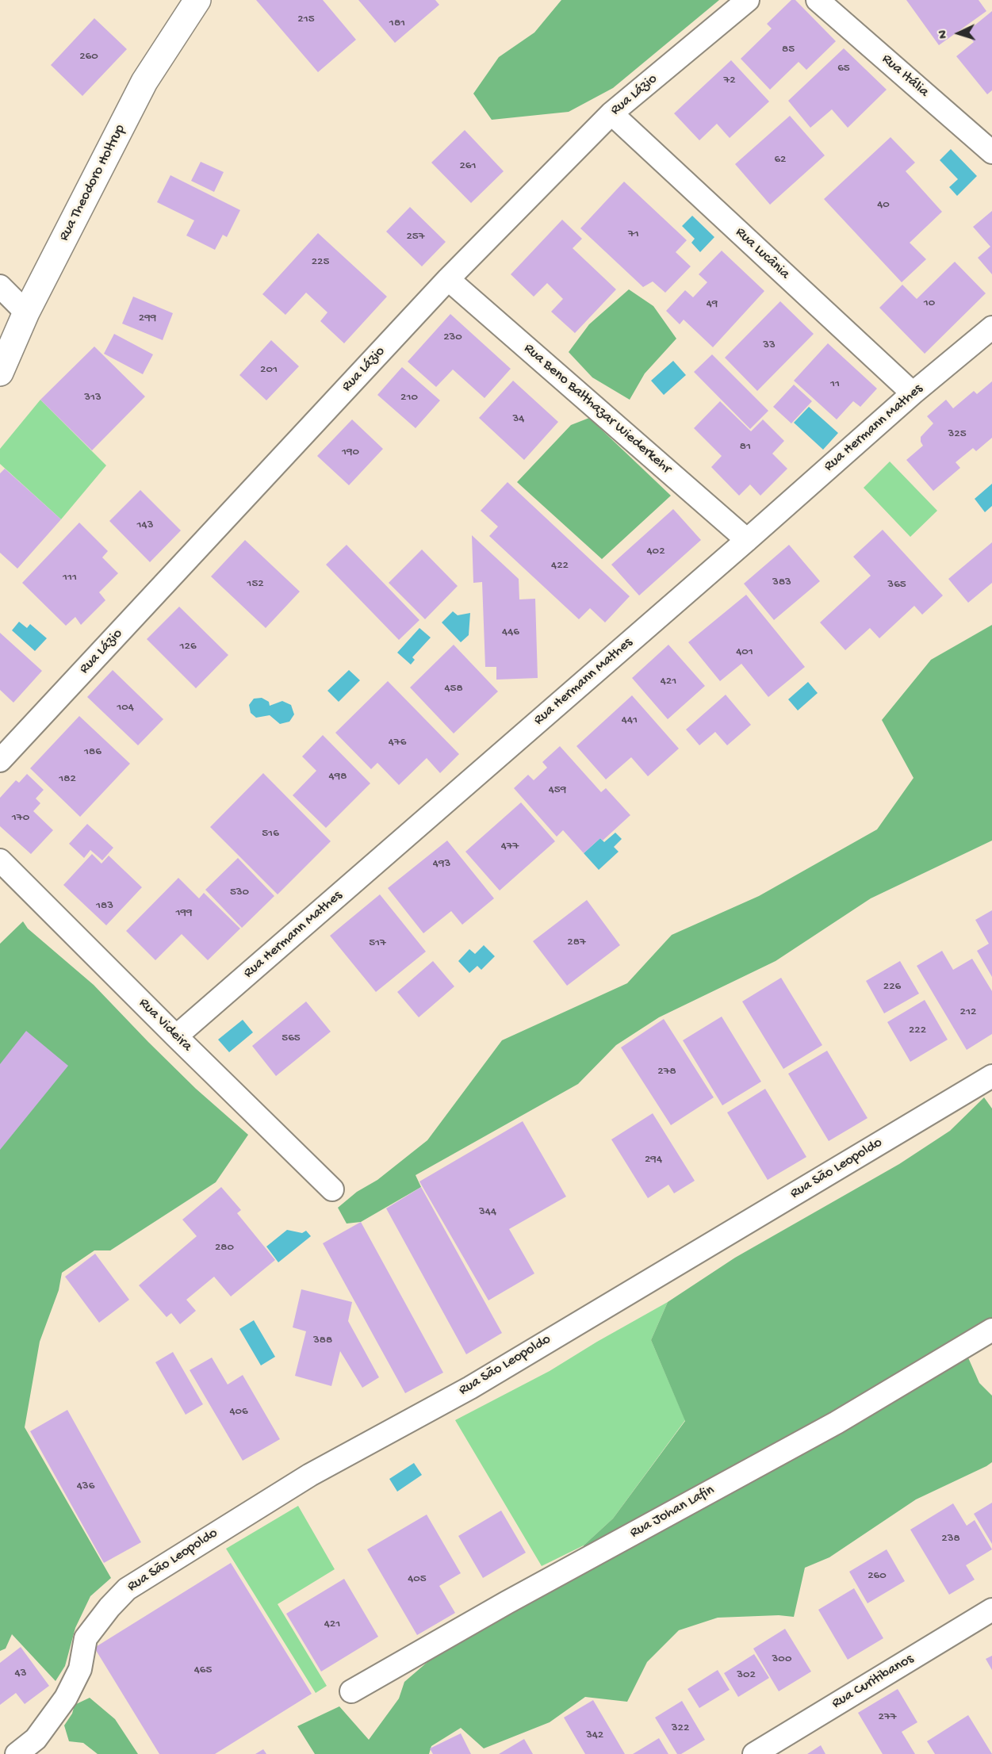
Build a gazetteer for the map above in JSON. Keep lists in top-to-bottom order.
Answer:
{
  "streets": {
    "main road": ["Rua Theodoro Holtrup"],
    "street": [
      "Rua Itália",
      "Rua Lázio",
      "Rua Lucânia",
      "Rua Beno Balthazar Wiederkehr",
      "Rua Hermann Mathes",
      "Rua Videira",
      "Rua São Leopoldo",
      "Rua Johan Lafin",
      "Rua Curitibanos"
    ]
  },
  "crossings": [
    ["Rua Lázio", "Rua Lucânia"],
    ["Rua Lázio", "Rua Beno Balthazar Wiederkehr"],
    ["Rua Lucânia", "Rua Hermann Mathes"],
    ["Rua Beno Balthazar Wiederkehr", "Rua Hermann Mathes"],
    ["Rua Hermann Mathes", "Rua Videira"]
  ],
  "house_numbers": [
    "215",
    "181",
    "85",
    "260",
    "65",
    "72",
    "62",
    "261",
    "40",
    "71",
    "257",
    "225",
    "10",
    "49",
    "299",
    "230",
    "33",
    "201",
    "11",
    "313",
    "210",
    "34",
    "325",
    "81",
    "190",
    "143",
    "402",
    "422",
    "111",
    "383",
    "152",
    "365",
    "446",
    "126",
    "401",
    "421",
    "458",
    "104",
    "441",
    "476",
    "186",
    "498",
    "182",
    "459",
    "170",
    "516",
    "477",
    "493",
    "530",
    "183",
    "199",
    "287",
    "517",
    "226",
    "212",
    "222",
    "565",
    "278",
    "294",
    "344",
    "280",
    "388",
    "406",
    "436",
    "238",
    "260",
    "405",
    "421",
    "300",
    "465",
    "43",
    "302",
    "277",
    "322",
    "342"
  ],
  "north": "left"
}
